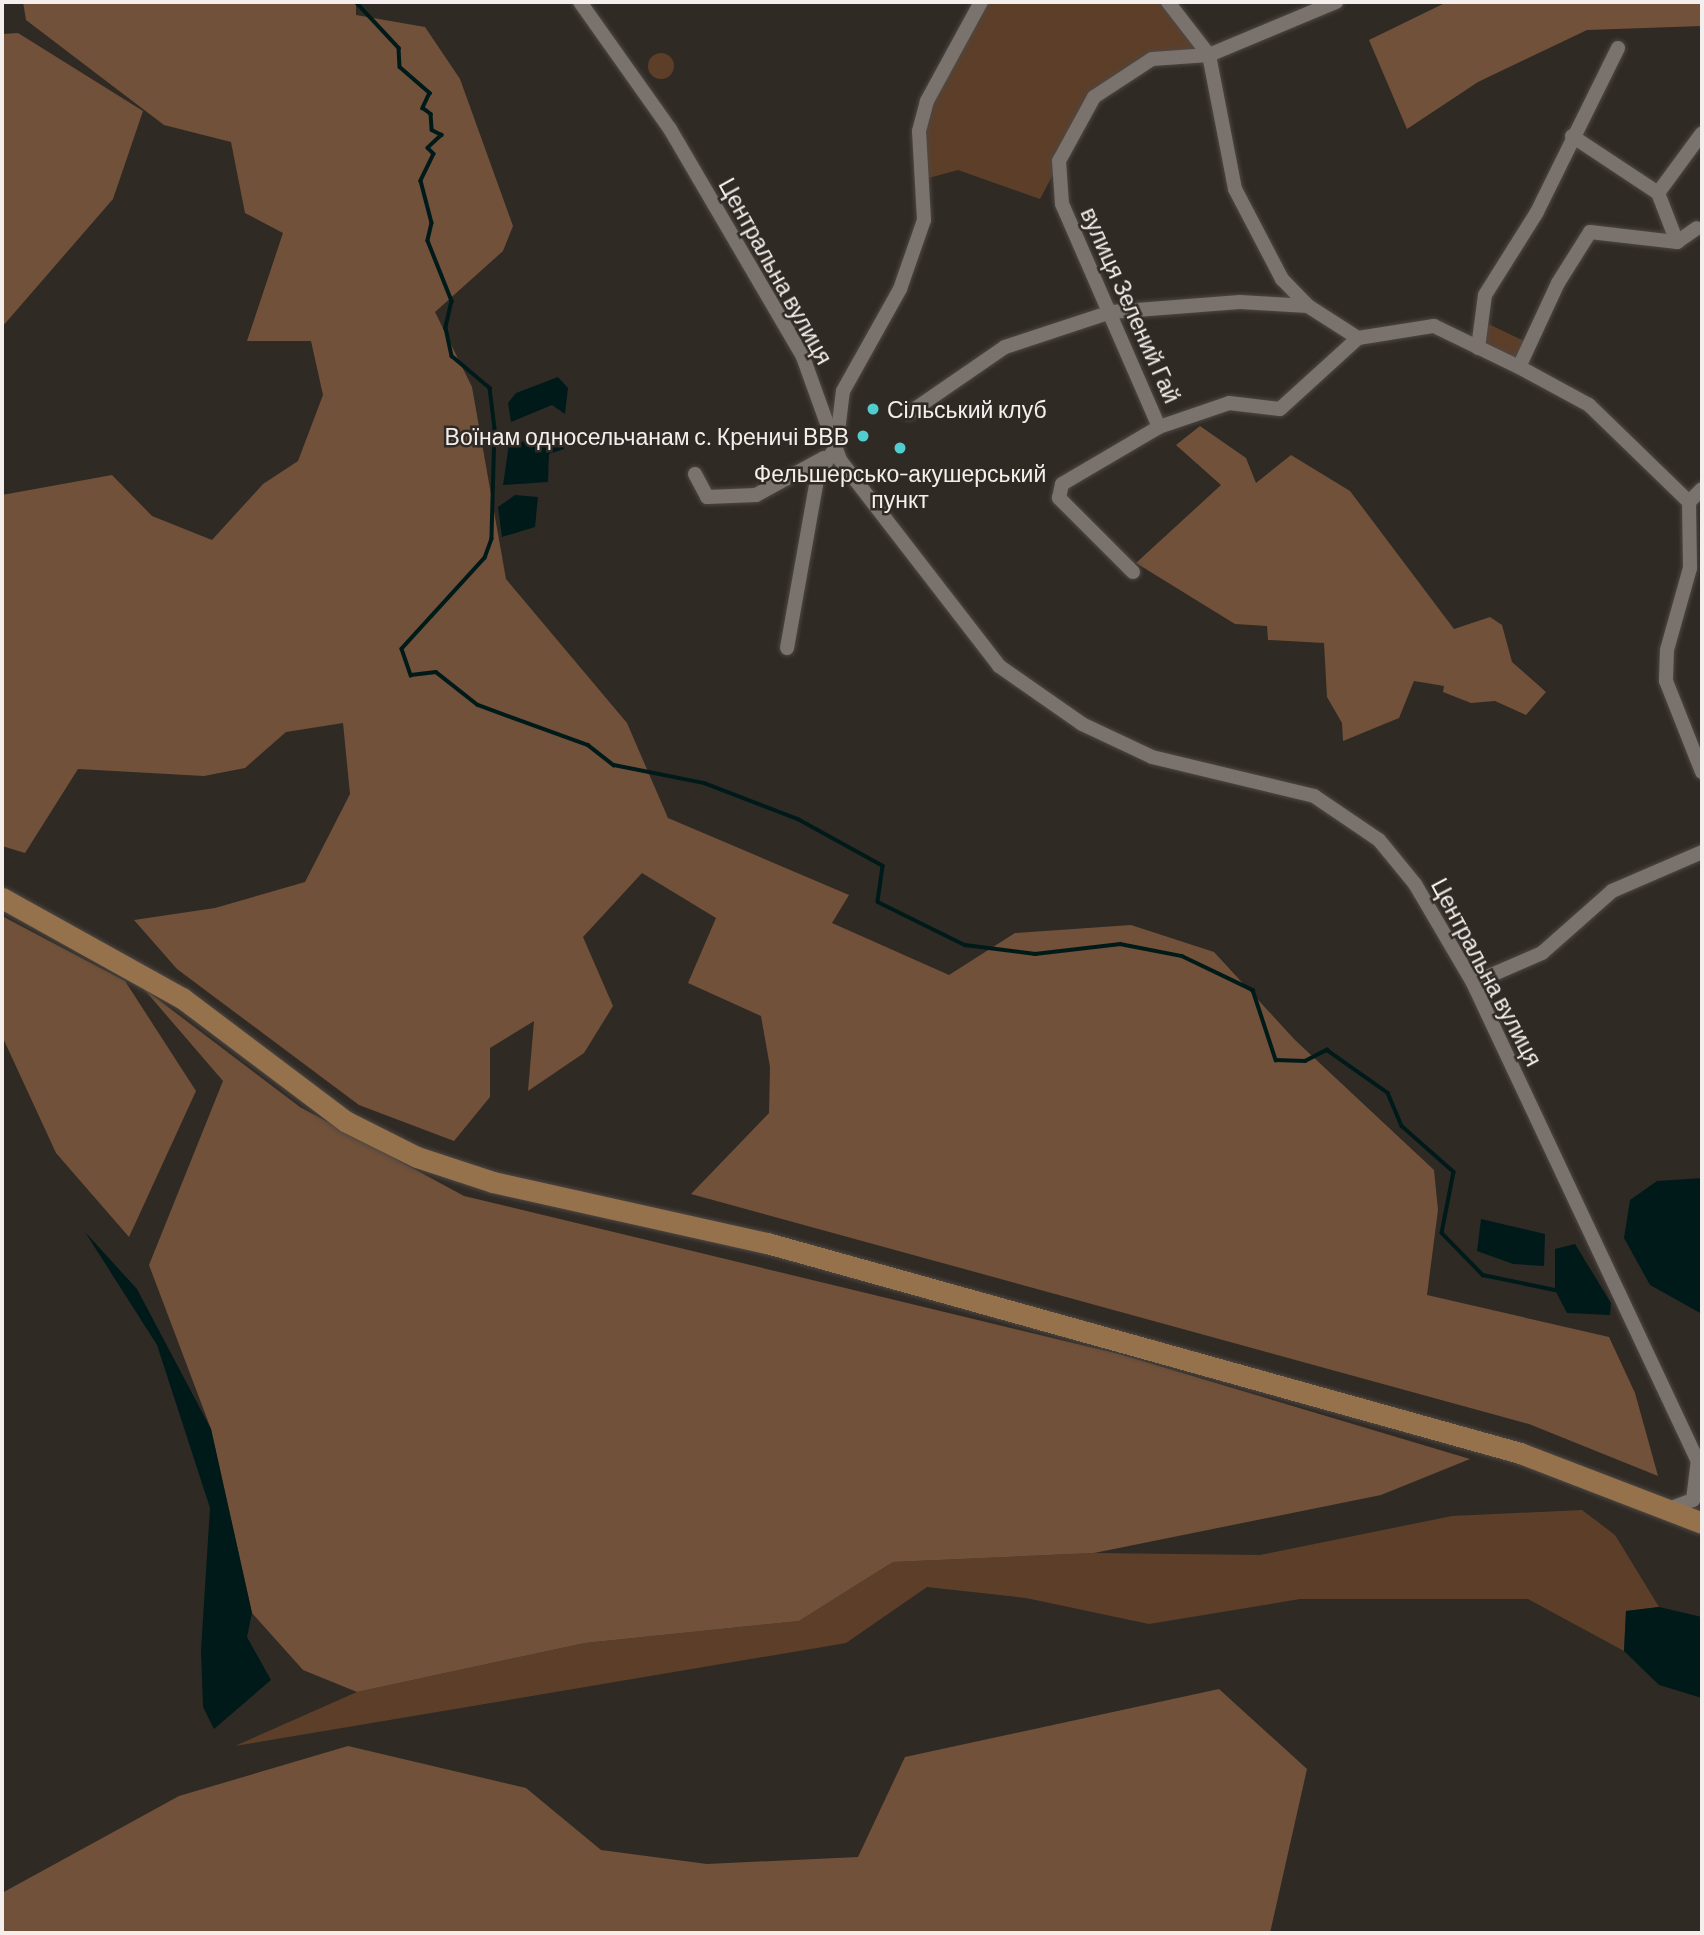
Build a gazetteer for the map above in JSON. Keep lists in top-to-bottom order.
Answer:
{
  "streets": {
    "street": ["Центральна вулиця", "вулиця Зелений Гай"]
  },
  "places": ["Сільський клуб", "Воїнам односельчанам с. Креничі ВВВ", "Фельшерсько-акушерський пункт"]
}
